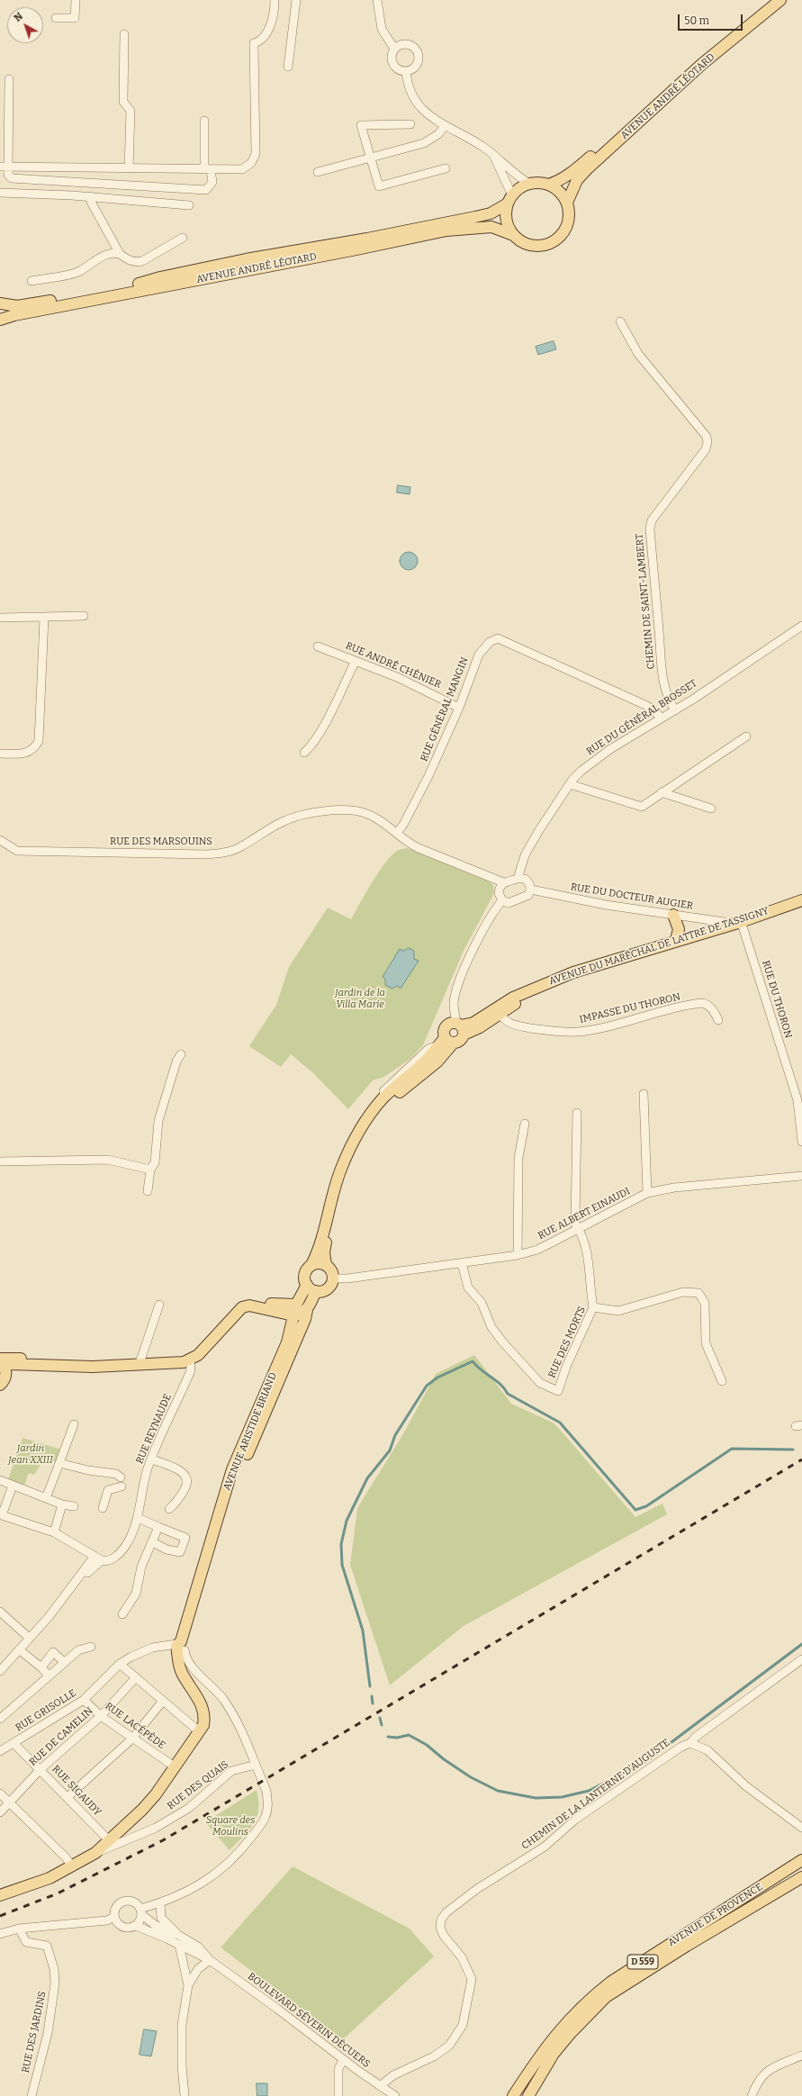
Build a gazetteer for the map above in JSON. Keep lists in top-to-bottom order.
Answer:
{
  "streets": {
    "main road": [
      "AVENUE ANDRÉ LÉOTARD",
      "AVENUE DU MARÉCHAL DE LATTRE DE TASSIGNY",
      "AVENUE ARISTIDE BRIAND",
      "AVENUE DE PROVENCE",
      "D 559"
    ],
    "street": [
      "CHEMIN DE SAINT-LAMBERT",
      "RUE ANDRÉ CHÉNIER",
      "RUE GÉNÉRAL MANGIN",
      "RUE DU GÉNÉRAL BROSSET",
      "RUE DES MARSOUINS",
      "RUE DU DOCTEUR AUGIER",
      "RUE DU THORON",
      "IMPASSE DU THORON",
      "RUE ALBERT EINAUDI",
      "RUE DES MORTS",
      "RUE REYNAUDE",
      "RUE GRISOLLE",
      "RUE LACÉPÈDE",
      "RUE DE CAMELIN",
      "RUE DES QUAIS",
      "RUE SIGAUDY",
      "CHEMIN DE LA LANTERNE D'AUGUSTE",
      "BOULEVARD SÉVERIN DÉCUERS",
      "RUE DES JARDINS"
    ]
  },
  "crossings": [
    ["CHEMIN DE SAINT-LAMBERT", "RUE DU GÉNÉRAL BROSSET"],
    ["RUE ANDRÉ CHÉNIER", "RUE GÉNÉRAL MANGIN"],
    ["RUE GÉNÉRAL MANGIN", "RUE DU GÉNÉRAL BROSSET"],
    ["RUE GÉNÉRAL MANGIN", "RUE DES MARSOUINS"],
    ["RUE DU GÉNÉRAL BROSSET", "RUE DU DOCTEUR AUGIER"],
    ["RUE DU DOCTEUR AUGIER", "AVENUE DU MARÉCHAL DE LATTRE DE TASSIGNY"],
    ["AVENUE DU MARÉCHAL DE LATTRE DE TASSIGNY", "RUE DU THORON"],
    ["AVENUE DU MARÉCHAL DE LATTRE DE TASSIGNY", "IMPASSE DU THORON"],
    ["RUE ALBERT EINAUDI", "RUE DES MORTS"],
    ["RUE ALBERT EINAUDI", "AVENUE ARISTIDE BRIAND"],
    ["AVENUE ARISTIDE BRIAND", "RUE GRISOLLE"],
    ["RUE GRISOLLE", "RUE LACÉPÈDE"],
    ["RUE GRISOLLE", "RUE SIGAUDY"],
    ["RUE LACÉPÈDE", "RUE DE CAMELIN"],
    ["RUE DE CAMELIN", "RUE SIGAUDY"],
    ["CHEMIN DE LA LANTERNE D'AUGUSTE", "BOULEVARD SÉVERIN DÉCUERS"]
  ],
  "parks": ["Jardin de la Villa Marie", "Jardin Jean XXIII", "Square des Moulins"],
  "scale_bar": "50 m",
  "north": "top left"
}
